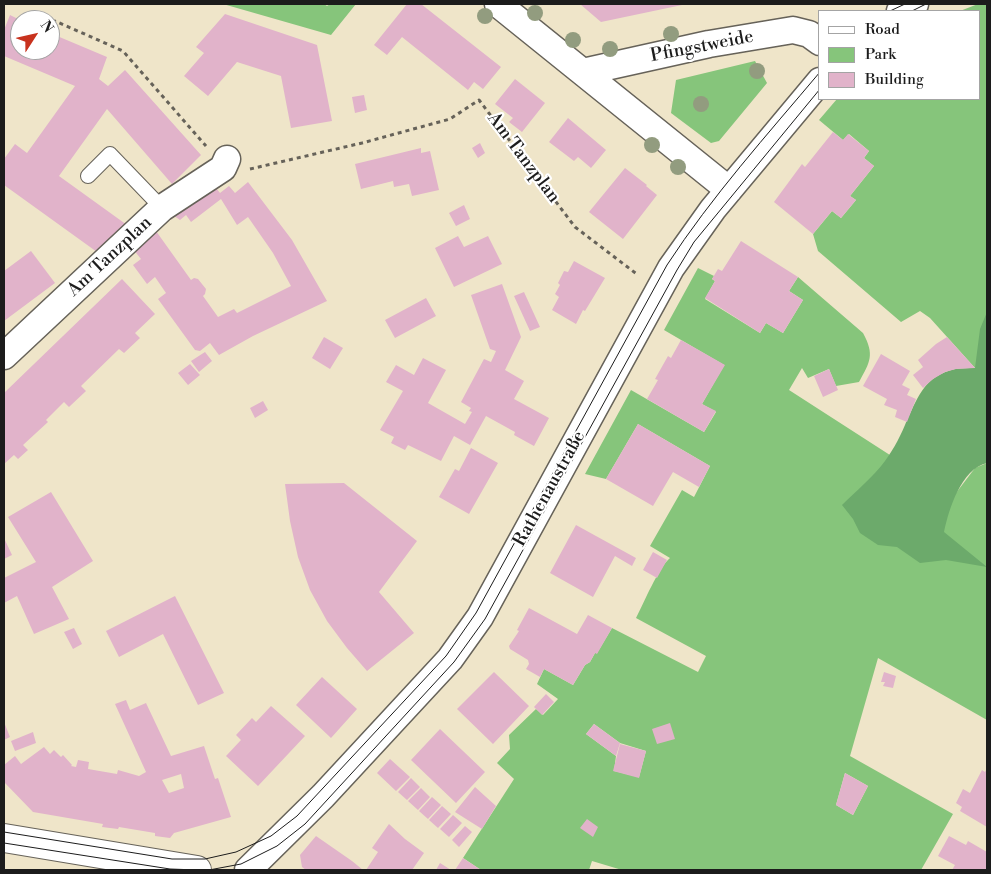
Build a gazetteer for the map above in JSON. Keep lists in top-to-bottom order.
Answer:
{
  "streets": {
    "street": ["Pfingstweide", "Am Tanzplan", "Rathenaustraße"]
  },
  "crossings": [
    ["Am Tanzplan", "Rathenaustraße"]
  ],
  "legend": ["Road", "Park", "Building"],
  "north": "top right"
}
